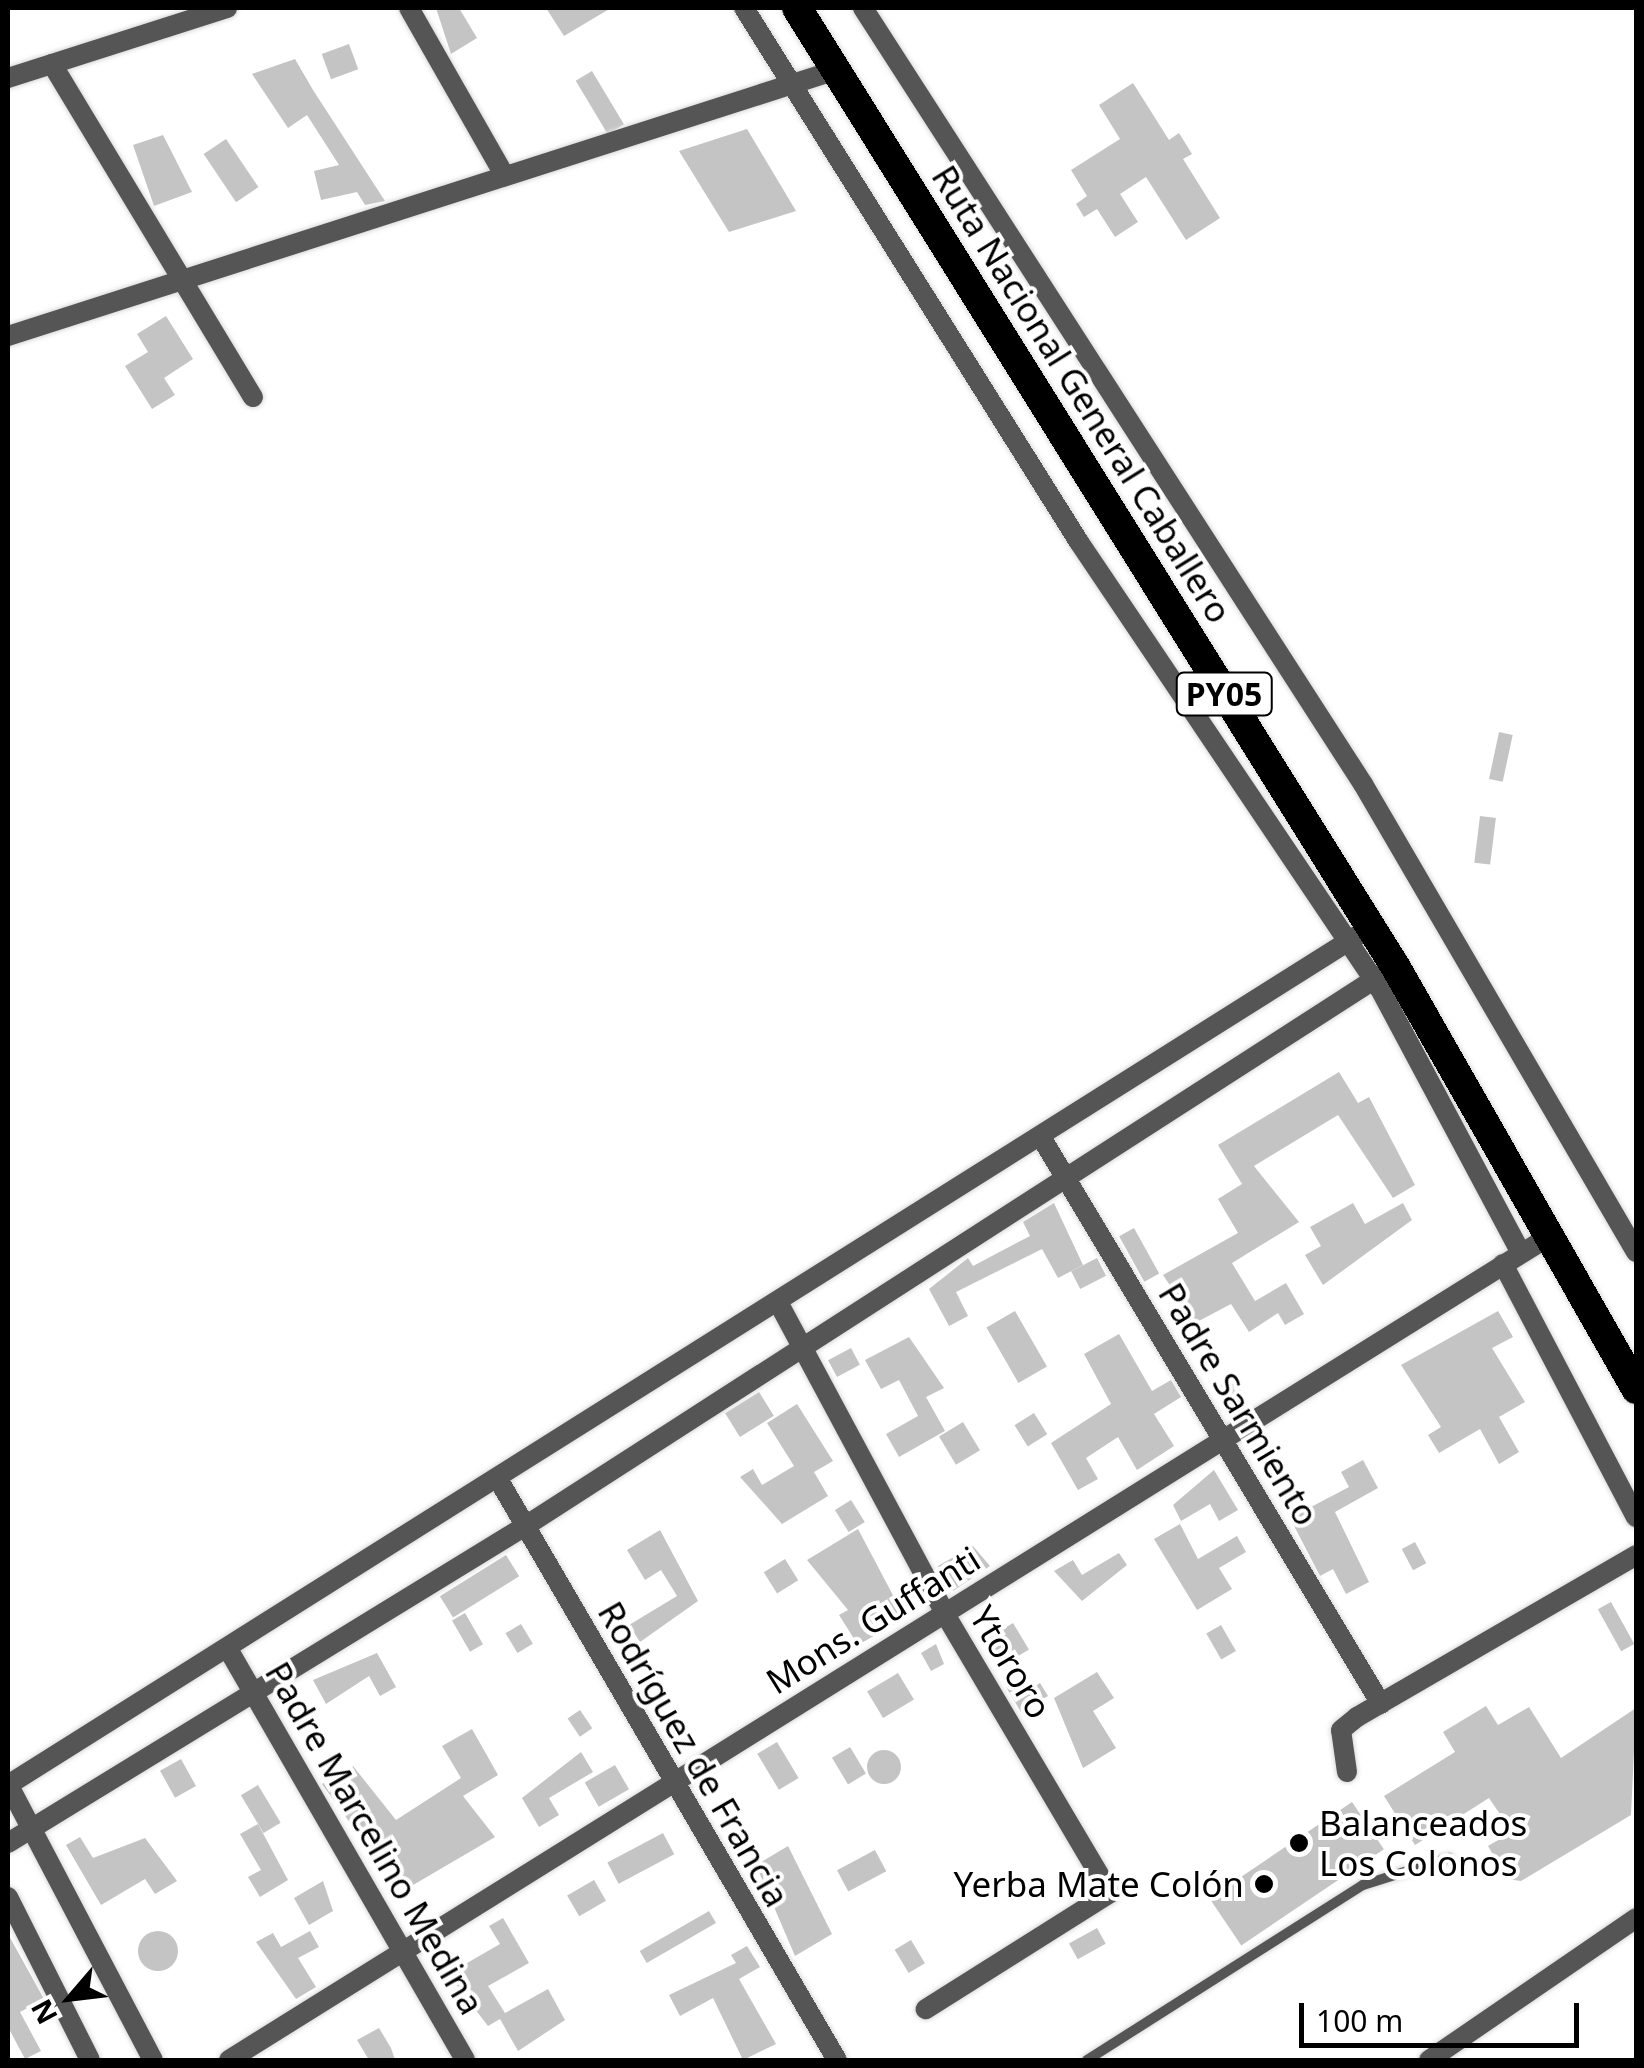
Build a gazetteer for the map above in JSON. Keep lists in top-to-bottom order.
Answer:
{
  "streets": {
    "highway": ["Ruta Nacional General Caballero", "PY05"],
    "street": [
      "Padre Sarmiento",
      "Mons. Guffanti",
      "Ytororo",
      "Rodríguez de Francia",
      "Padre Marcelino Medina"
    ]
  },
  "crossings": [
    ["Ruta Nacional General Caballero", "Mons. Guffanti"],
    ["Padre Sarmiento", "Mons. Guffanti"],
    ["Mons. Guffanti", "Ytororo"],
    ["Mons. Guffanti", "Rodríguez de Francia"],
    ["Mons. Guffanti", "Padre Marcelino Medina"]
  ],
  "places": ["Balanceados Los Colonos", "Yerba Mate Colón"],
  "scale_bar": "100 m",
  "north": "bottom left"
}
